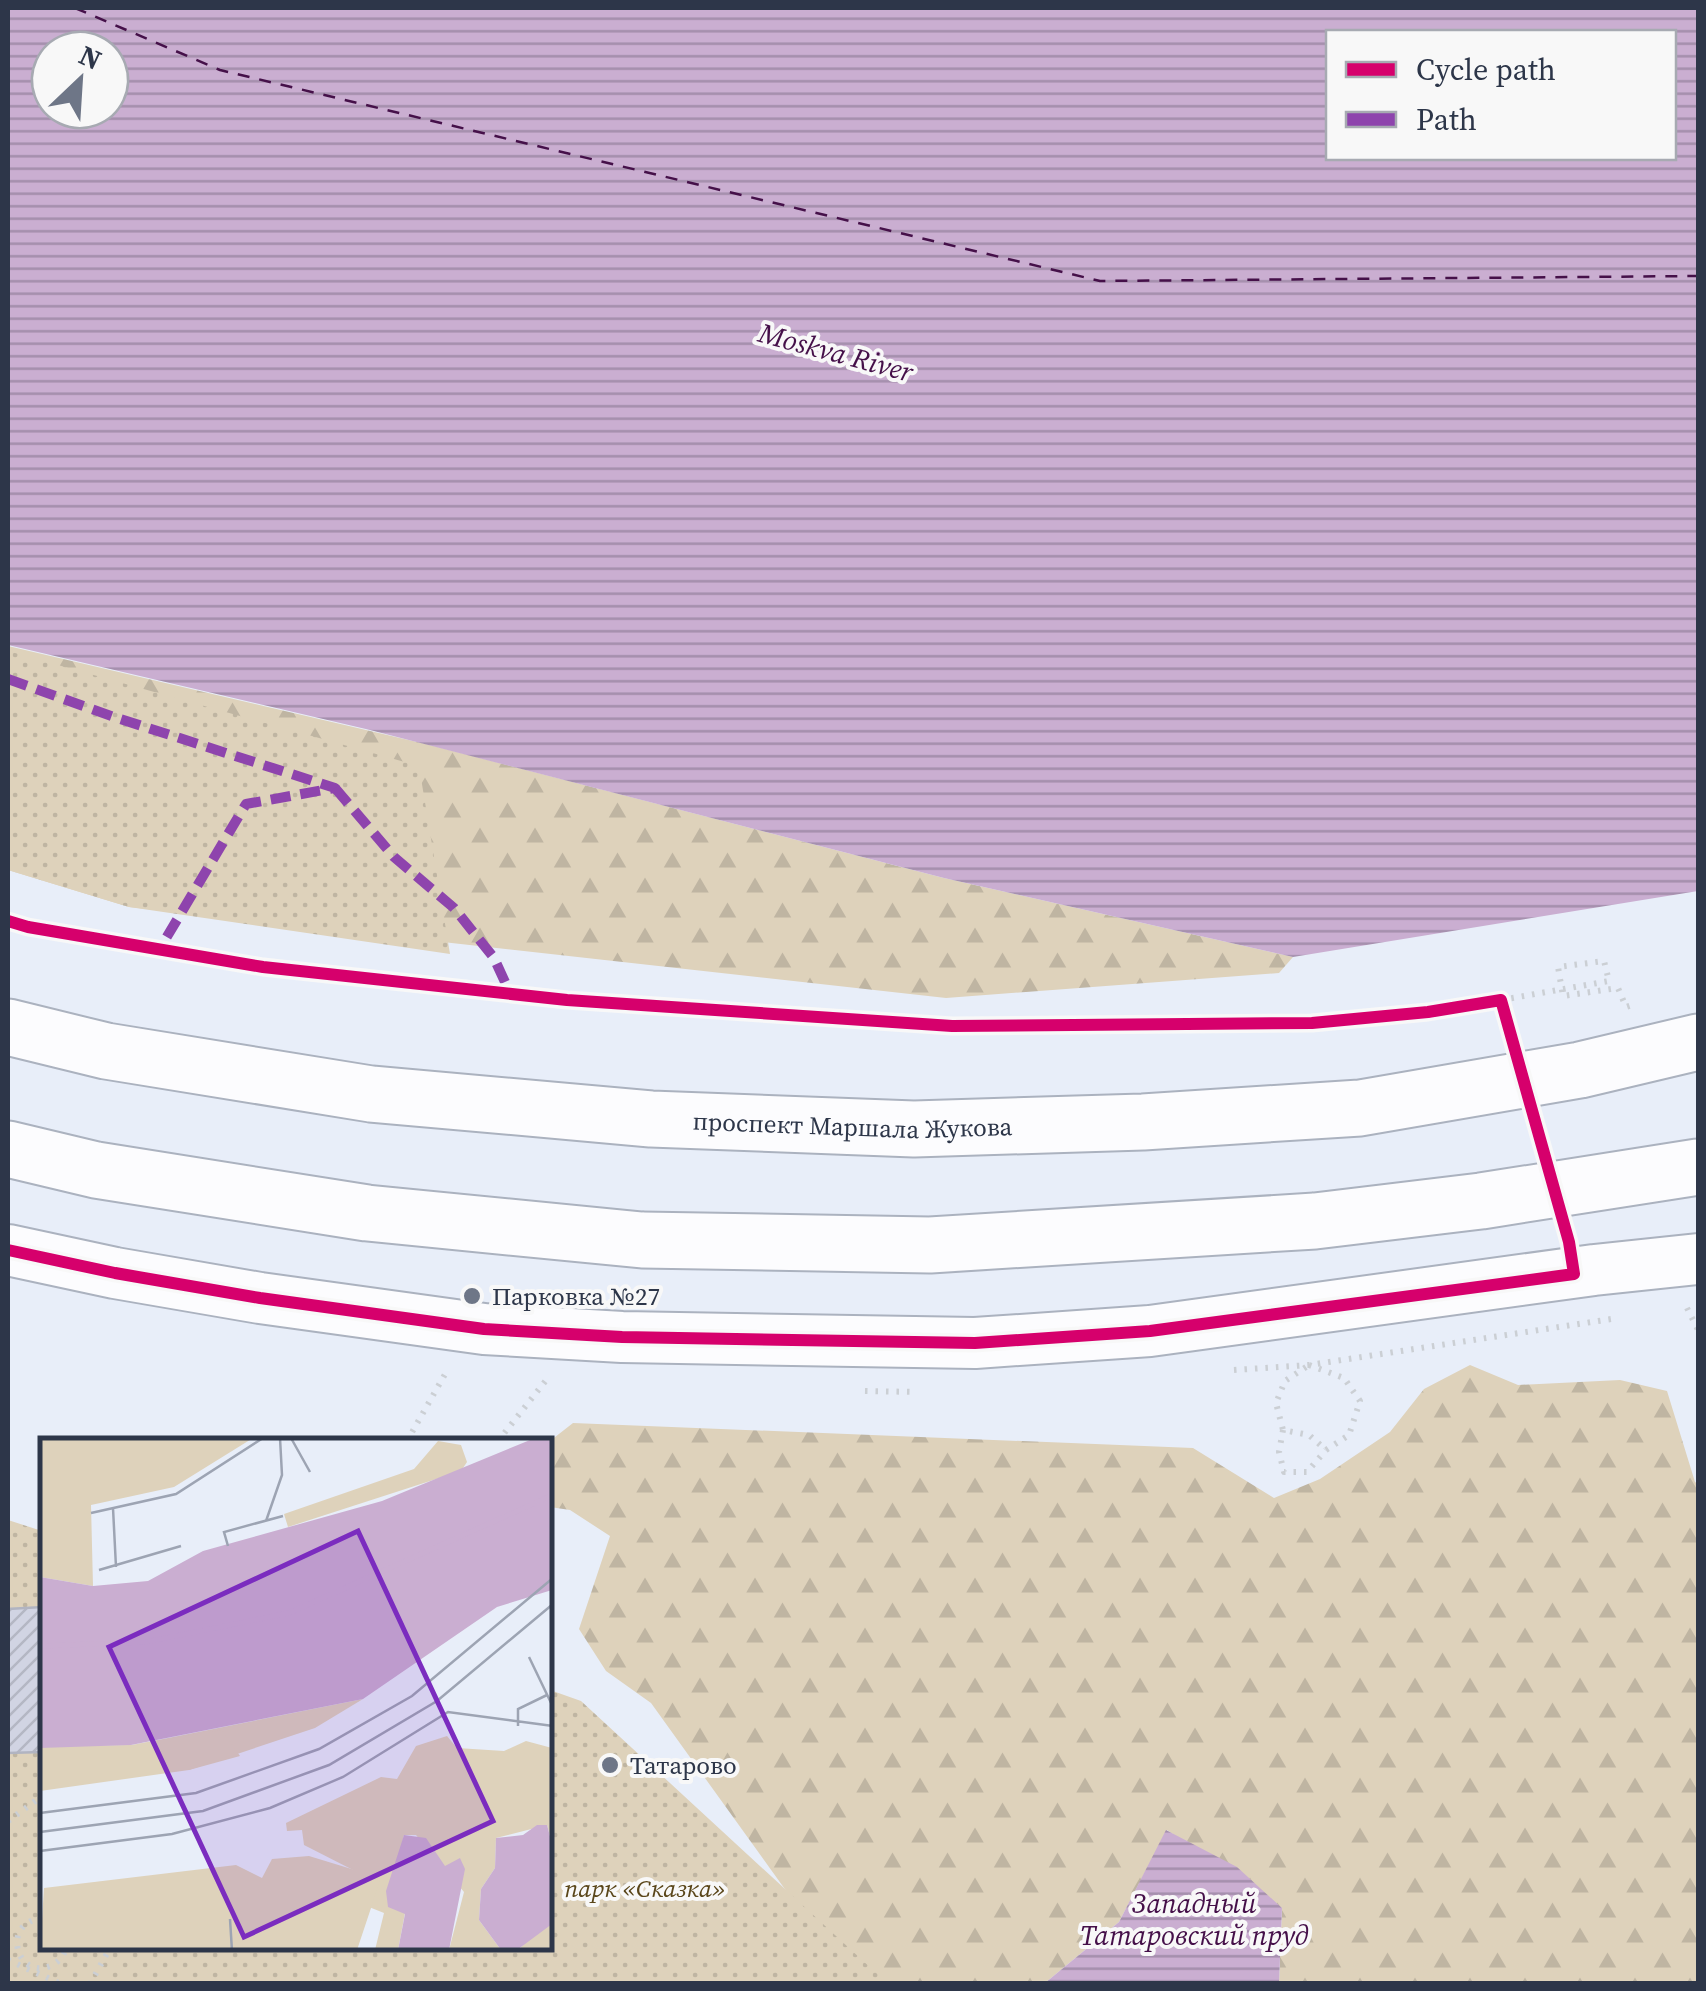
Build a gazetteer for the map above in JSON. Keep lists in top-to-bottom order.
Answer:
{
  "streets": {
    "main road": ["проспект Маршала Жукова"]
  },
  "water": ["Moskva River", "Западный Татаровский пруд"],
  "parks": ["парк «Сказка»"],
  "places": ["Парковка №27", "Татарово"],
  "legend": ["Cycle path", "Path"],
  "north": "top right"
}
